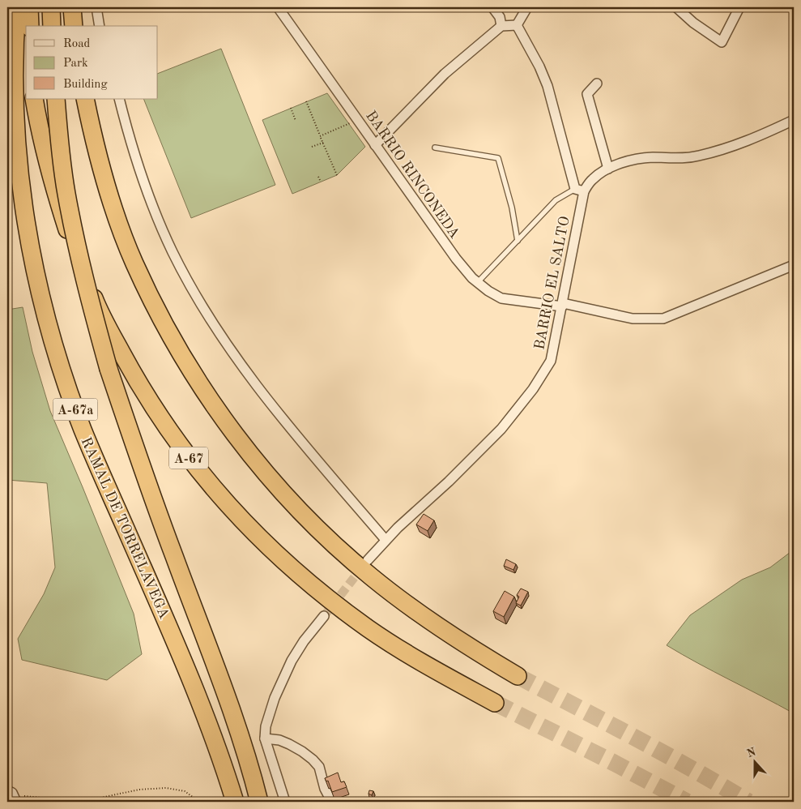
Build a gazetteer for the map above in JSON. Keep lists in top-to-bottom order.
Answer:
{
  "streets": {
    "highway": ["A-67a", "A-67", "RAMAL DE TORRELAVEGA"],
    "street": ["BARRIO RINCONEDA", "BARRIO EL SALTO"]
  },
  "crossings": [
    ["BARRIO RINCONEDA", "BARRIO EL SALTO"]
  ],
  "legend": ["Road", "Park", "Building"],
  "north": "top"
}
